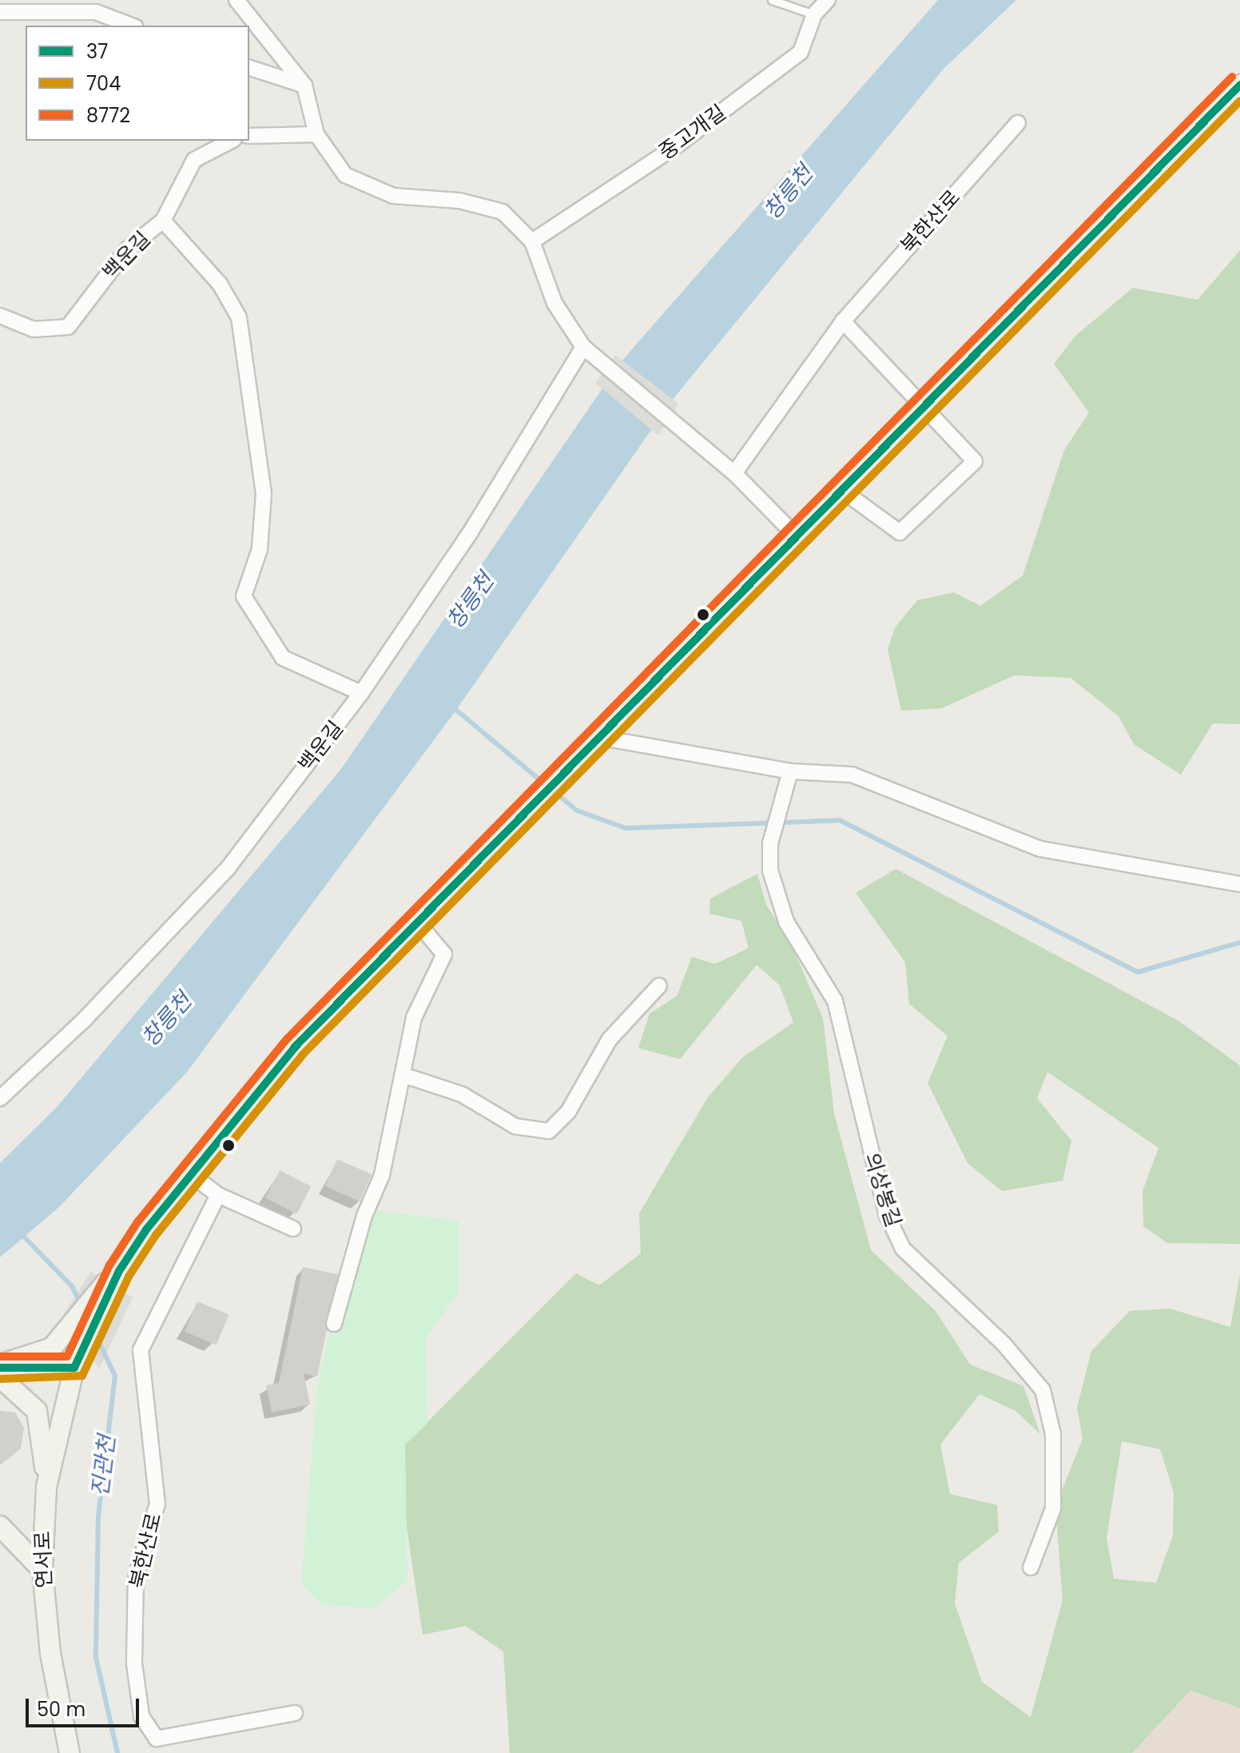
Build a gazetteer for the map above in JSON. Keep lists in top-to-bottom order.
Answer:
{
  "streets": {
    "main road": ["연서로"],
    "street": [
      "중고개길",
      "북한산로",
      "백운길",
      "의상봉길"
    ]
  },
  "water": ["창릉천", "진관천"],
  "lines": ["transit line 8772", "transit line 37", "transit line 704"],
  "legend": ["37", "704", "8772"],
  "scale_bar": "50 m"
}
